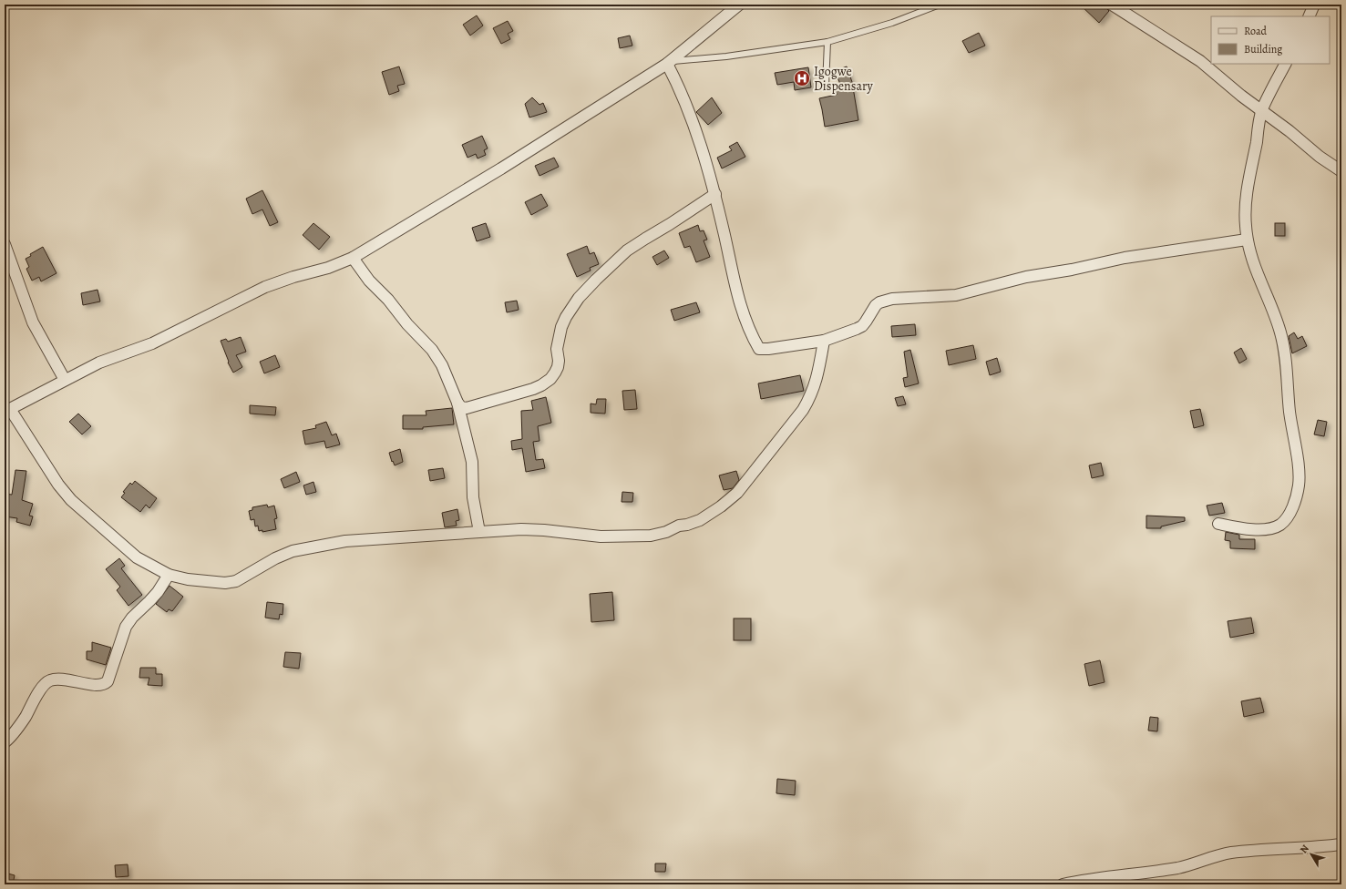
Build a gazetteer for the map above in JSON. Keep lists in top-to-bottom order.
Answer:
{
  "places": {
    "hospital": ["Igogwe Dispensary"]
  },
  "legend": ["Road", "Building"],
  "north": "top left"
}
